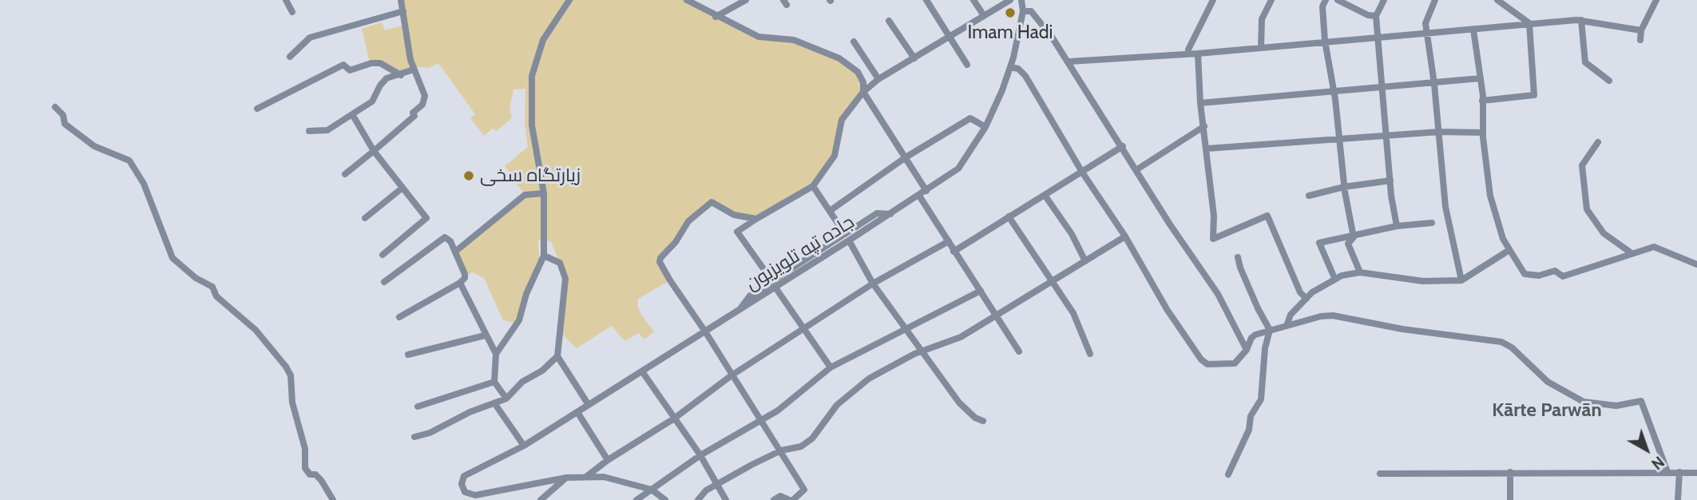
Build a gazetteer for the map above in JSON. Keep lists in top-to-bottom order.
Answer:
{
  "streets": {
    "street": ["جاده تپه تلویزیون"]
  },
  "districts": ["Kārte Parwān"],
  "places": ["Imam Hadi", "زیارتگاه سخی"],
  "north": "bottom right"
}
